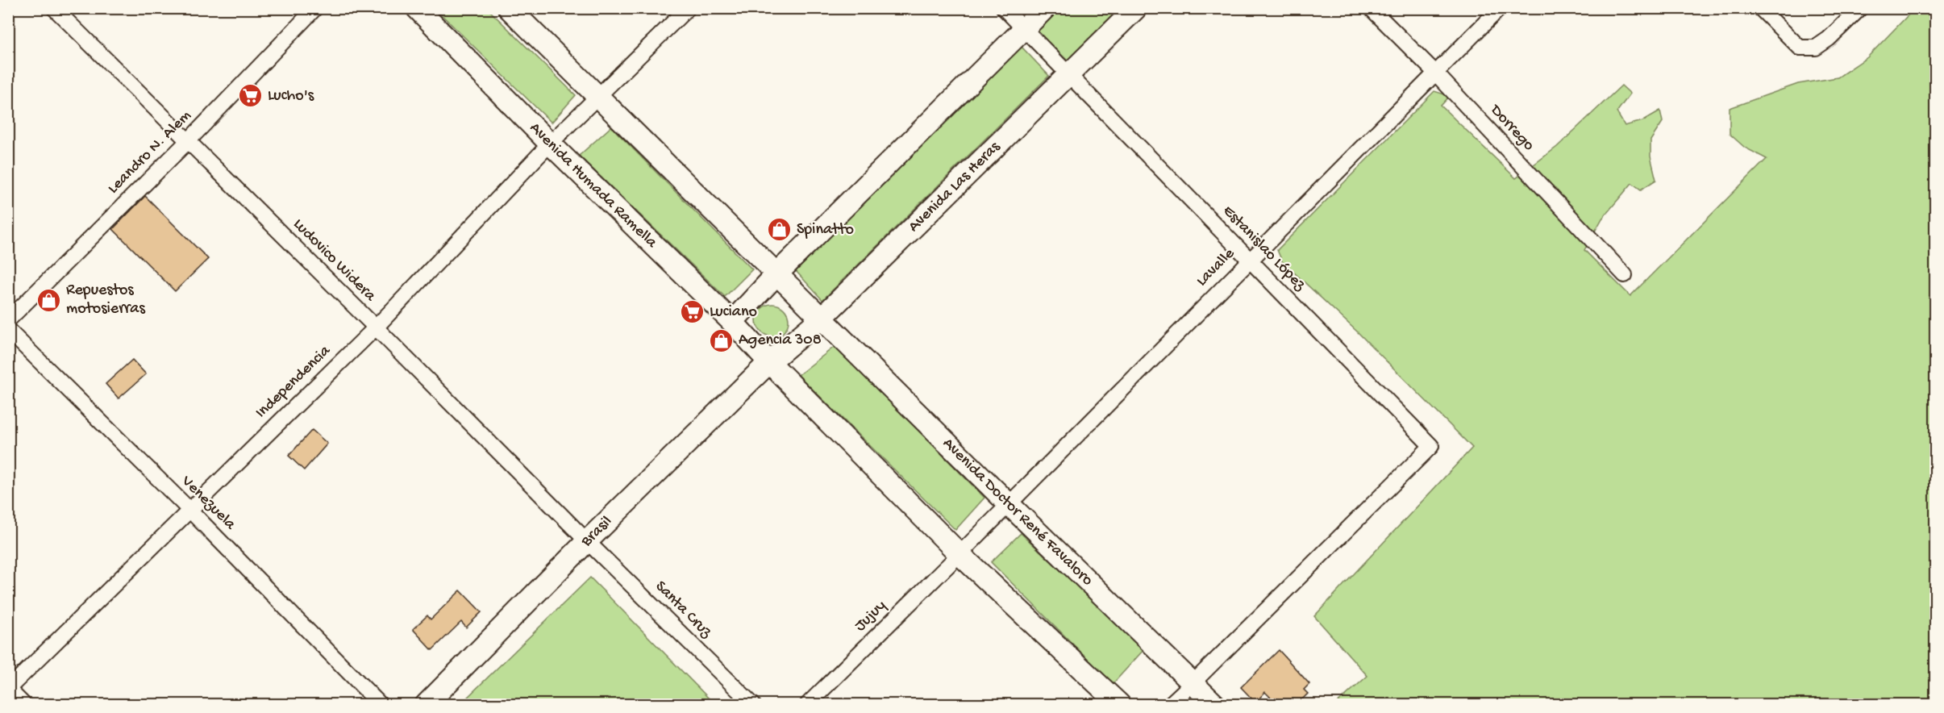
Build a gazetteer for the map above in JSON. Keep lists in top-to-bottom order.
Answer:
{
  "streets": {
    "main road": [
      "Avenida Humada Ramella",
      "Avenida Las Heras",
      "Avenida Doctor René Favaloro",
      "Brasil"
    ],
    "street": [
      "Dorrego",
      "Leandro N. Alem",
      "Estanislao López",
      "Ludovico Widera",
      "Lavalle",
      "Independencia",
      "Venezuela",
      "Santa Cruz",
      "Jujuy"
    ]
  },
  "crossings": [
    ["Dorrego", "Lavalle"],
    ["Leandro N. Alem", "Ludovico Widera"],
    ["Avenida Humada Ramella", "Avenida Las Heras"],
    ["Avenida Humada Ramella", "Independencia"],
    ["Avenida Humada Ramella", "Brasil"],
    ["Avenida Las Heras", "Estanislao López"],
    ["Avenida Las Heras", "Avenida Doctor René Favaloro"],
    ["Avenida Las Heras", "Brasil"],
    ["Estanislao López", "Lavalle"],
    ["Estanislao López", "Avenida Doctor René Favaloro"],
    ["Ludovico Widera", "Independencia"],
    ["Ludovico Widera", "Brasil"],
    ["Ludovico Widera", "Santa Cruz"],
    ["Lavalle", "Avenida Doctor René Favaloro"],
    ["Lavalle", "Jujuy"],
    ["Independencia", "Venezuela"],
    ["Brasil", "Santa Cruz"]
  ],
  "places": {
    "supermarket": ["Lucho's", "Luciano"],
    "shop": ["Spinatto", "Repuestos motosierras", "Agencia 308"]
  }
}
